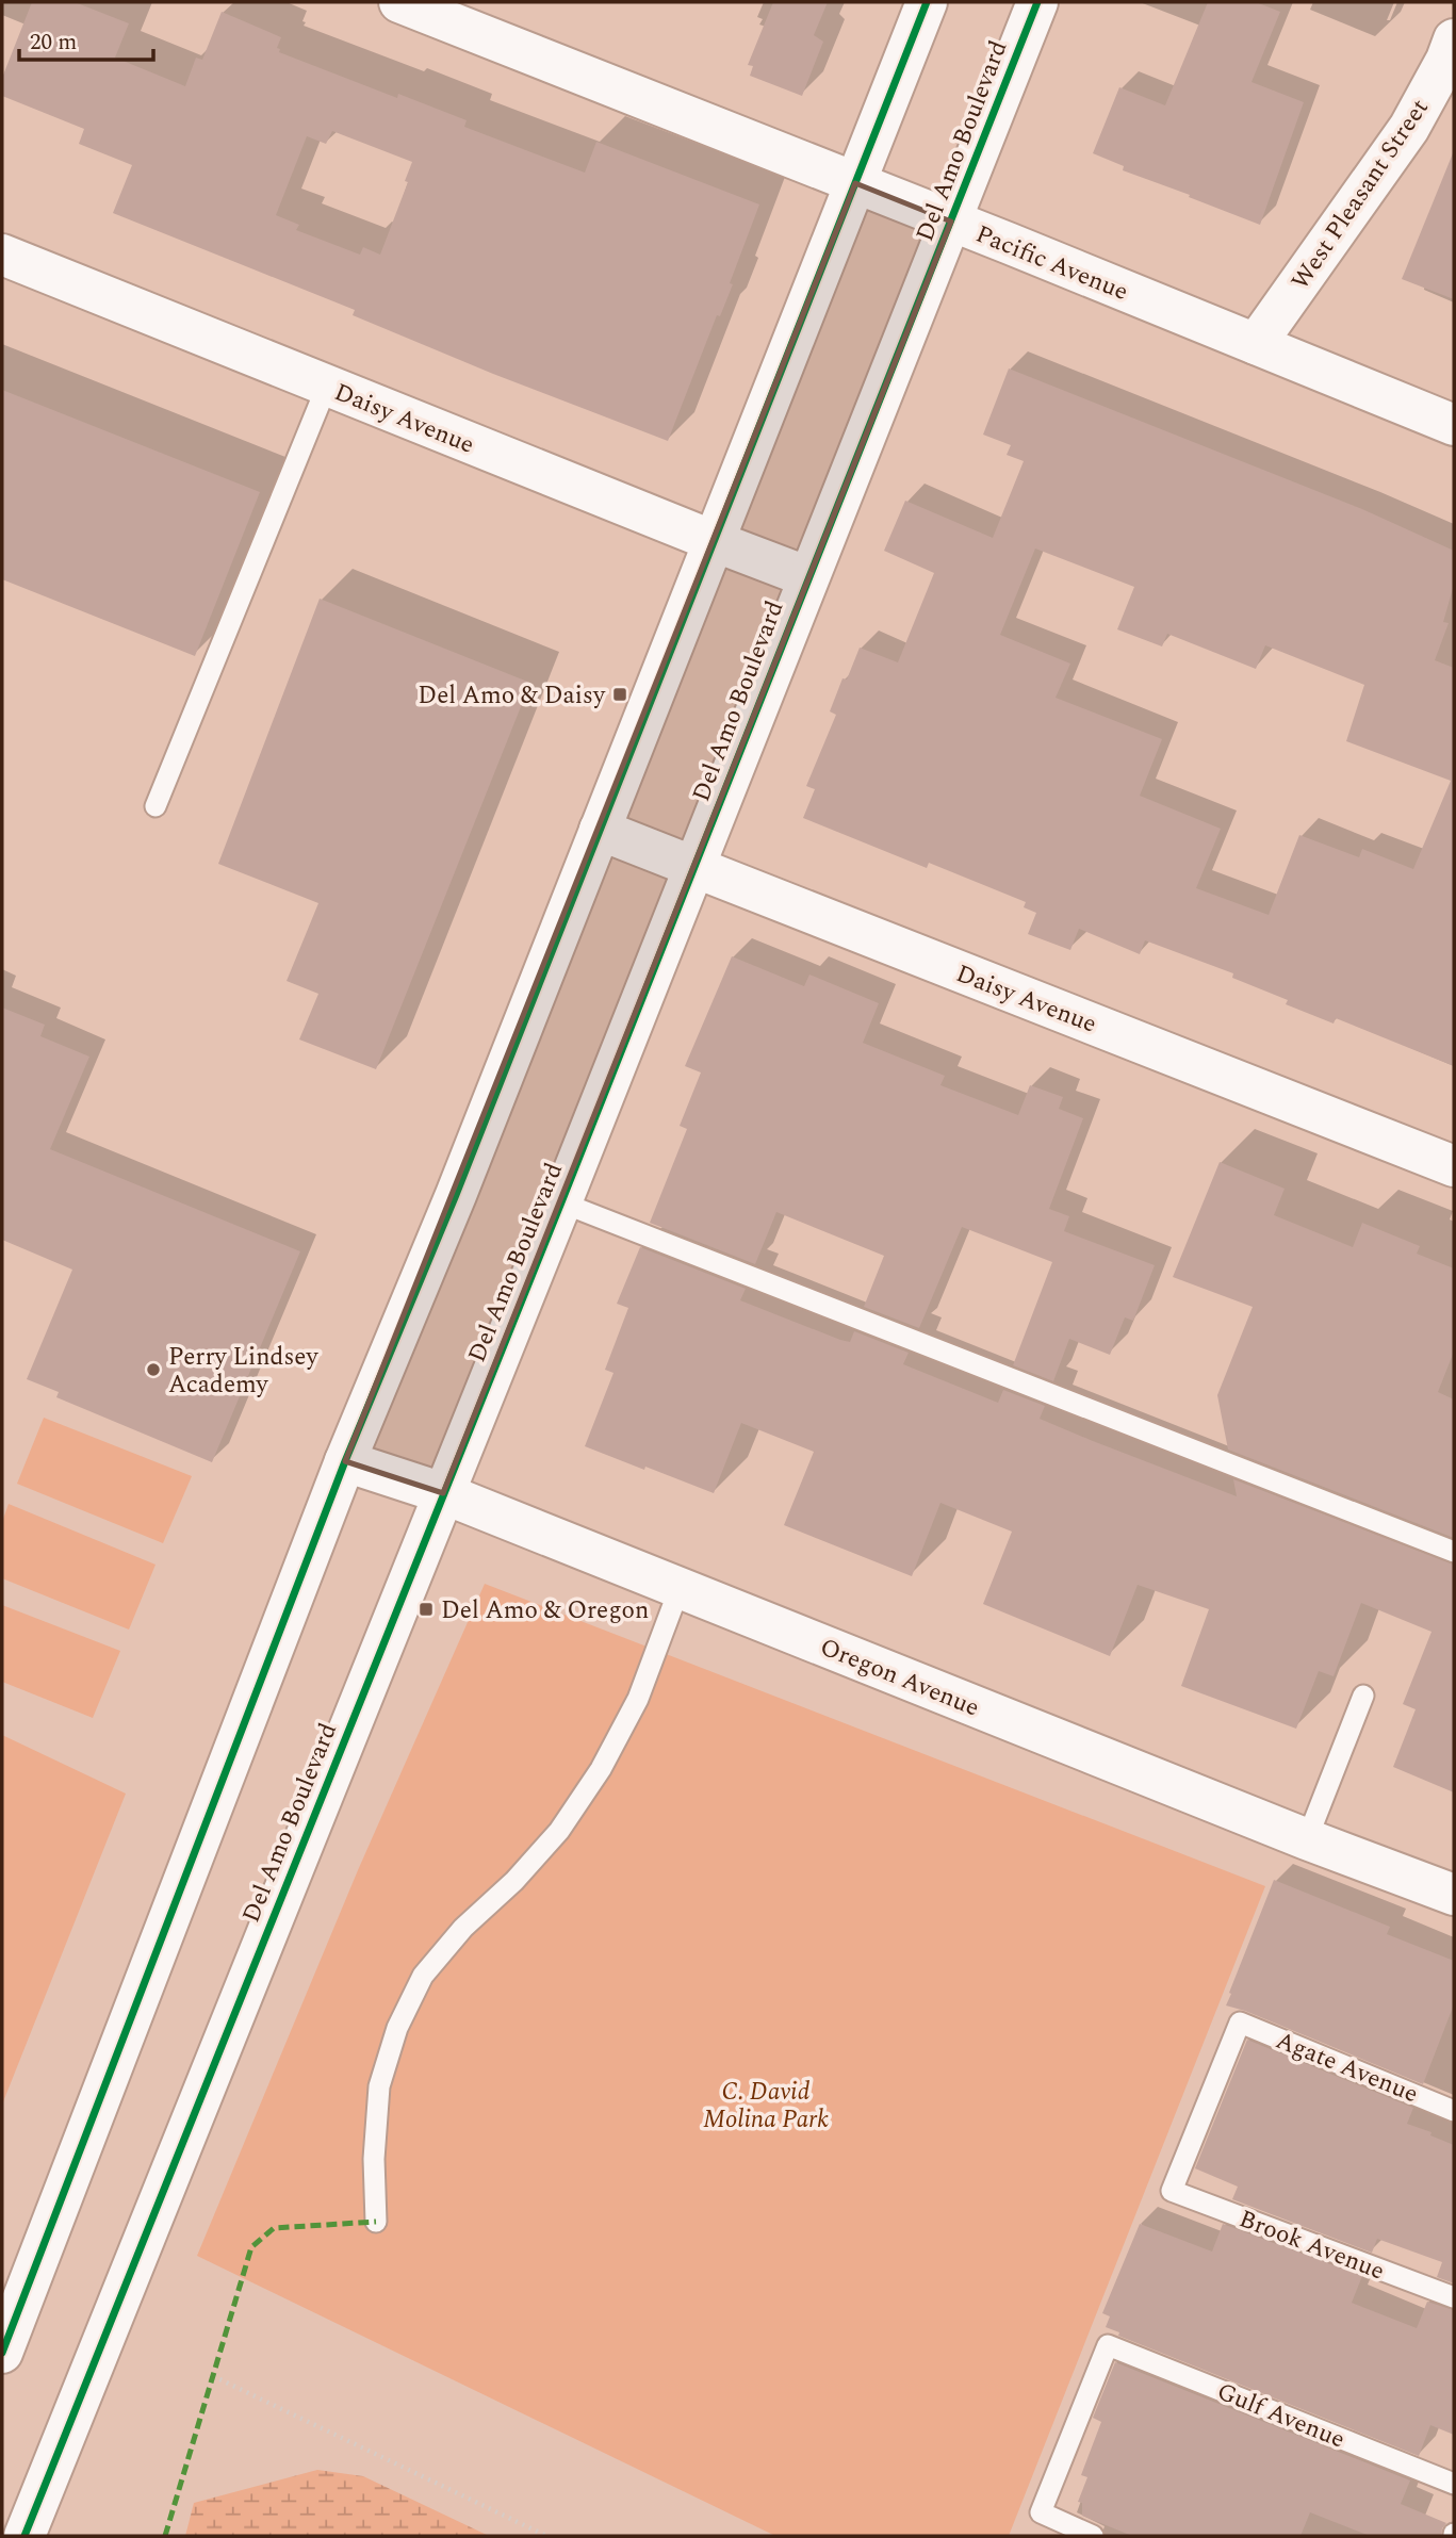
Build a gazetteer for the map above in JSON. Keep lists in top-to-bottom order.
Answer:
{
  "streets": {
    "main road": [
      "Del Amo Boulevard",
      "West Pleasant Street",
      "Pacific Avenue",
      "Daisy Avenue",
      "Oregon Avenue"
    ],
    "lane": ["Agate Avenue", "Brook Avenue", "Gulf Avenue"]
  },
  "crossings": [
    ["Del Amo Boulevard", "Pacific Avenue"],
    ["Del Amo Boulevard", "Daisy Avenue"],
    ["Del Amo Boulevard", "Oregon Avenue"],
    ["West Pleasant Street", "Pacific Avenue"],
    ["Agate Avenue", "Brook Avenue"]
  ],
  "parks": ["C. David Molina Park"],
  "places": {
    "transit": ["Del Amo & Daisy", "Del Amo & Oregon"],
    "other": ["Perry Lindsey Academy"]
  },
  "scale_bar": "20 m"
}
